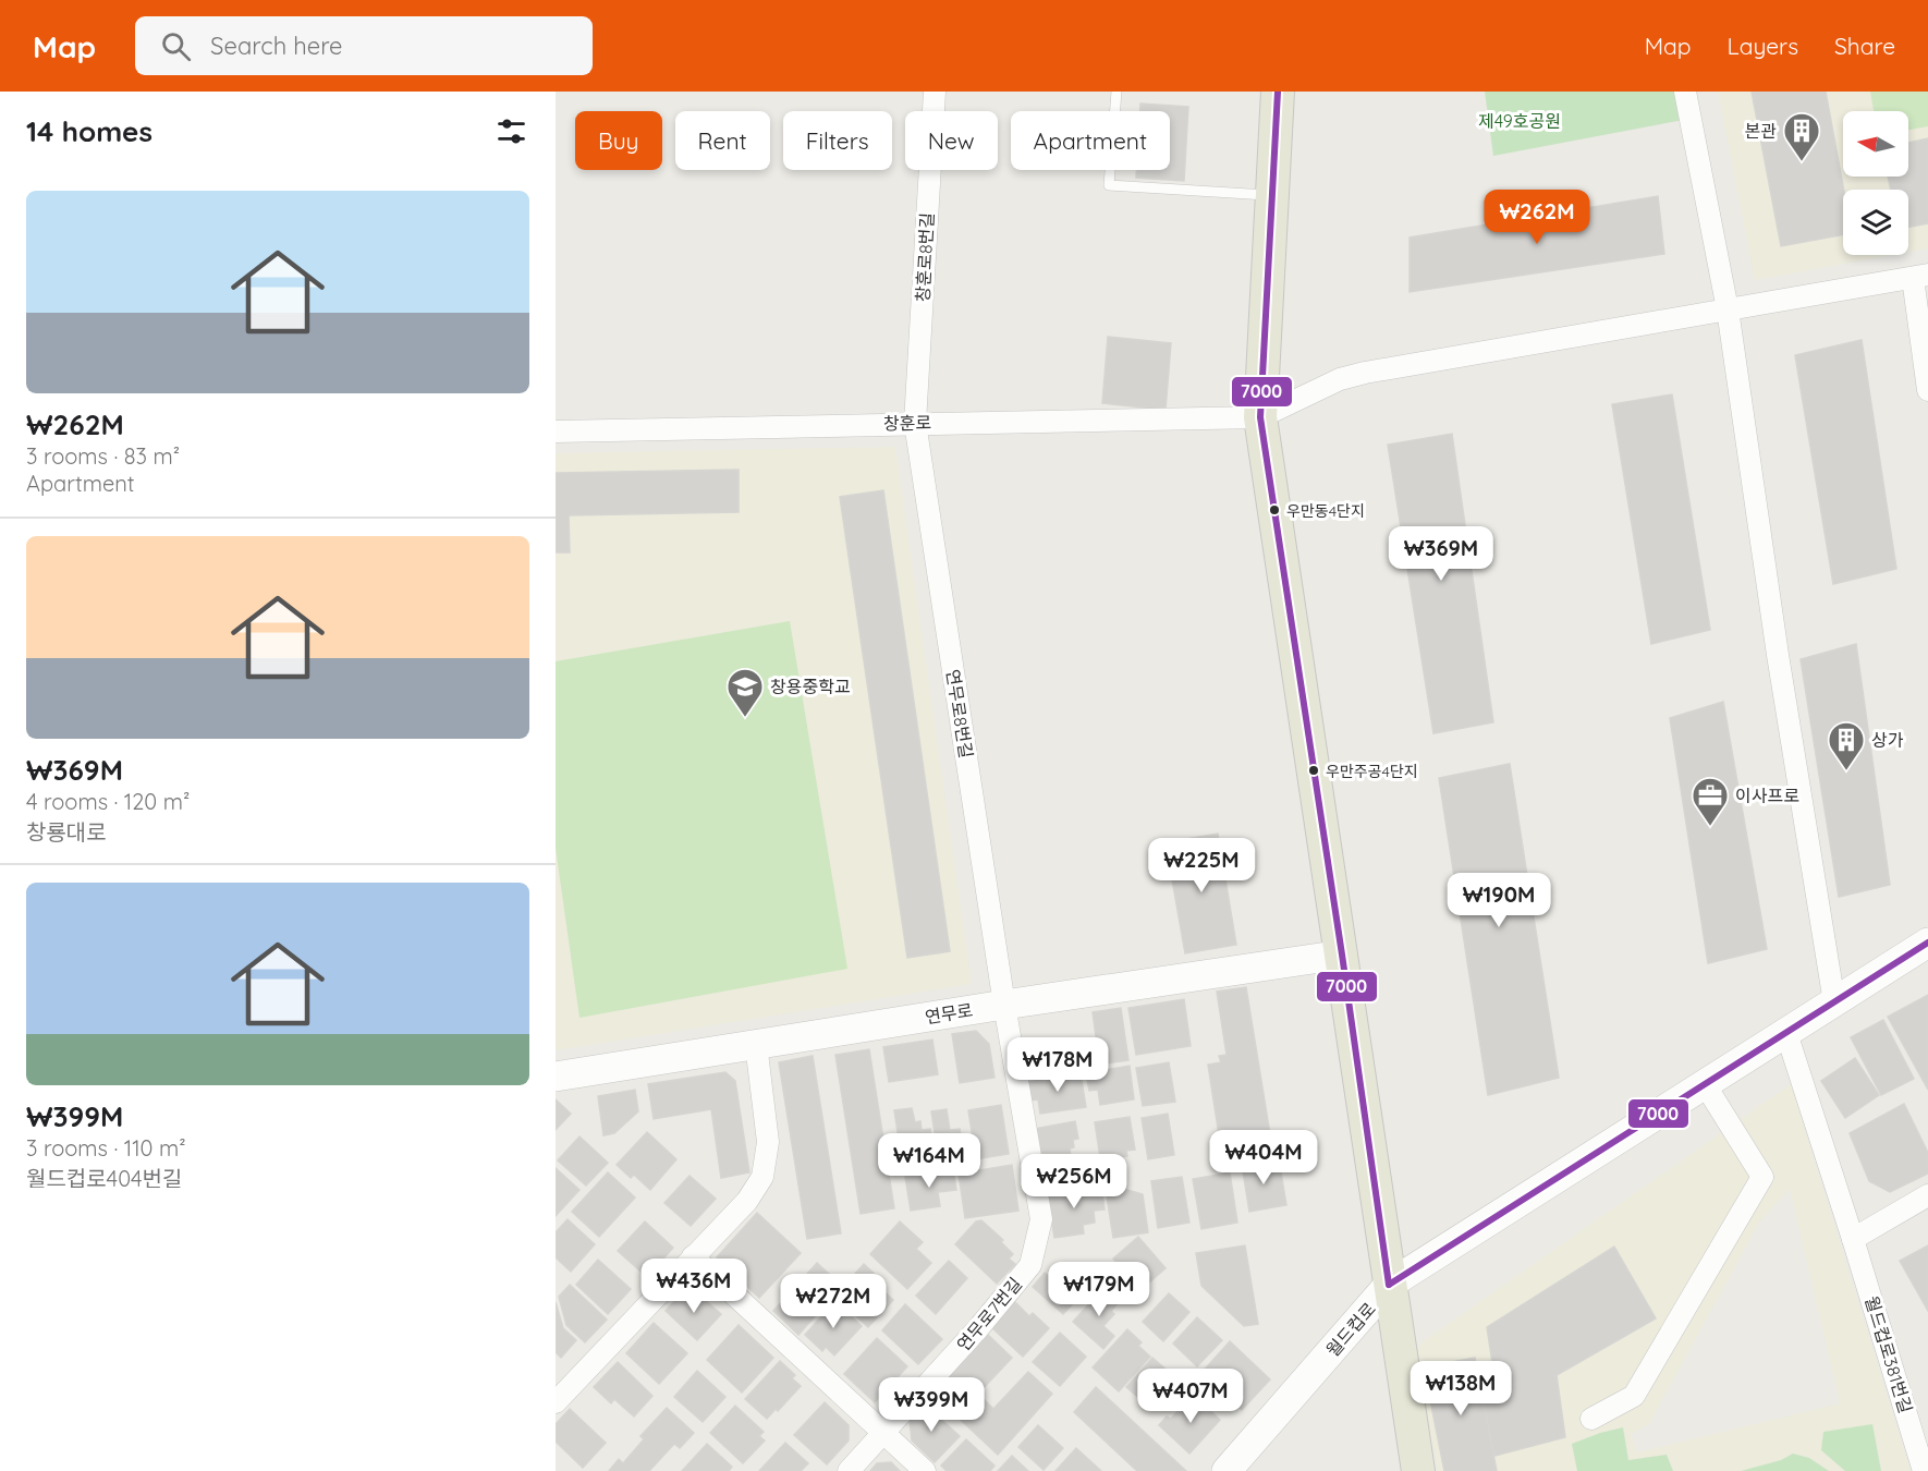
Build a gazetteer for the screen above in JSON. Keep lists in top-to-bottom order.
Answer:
{
  "streets": {
    "street": [
      "창훈로8번길",
      "창훈로",
      "연무로8번길",
      "연무로",
      "연무로7번길",
      "월드컵로",
      "월드컵로381번길"
    ]
  },
  "crossings": [
    ["창훈로8번길", "창훈로"],
    ["창훈로8번길", "연무로8번길"],
    ["창훈로", "연무로8번길"],
    ["연무로8번길", "연무로"],
    ["연무로8번길", "연무로7번길"],
    ["연무로", "연무로7번길"],
    ["월드컵로", "월드컵로381번길"]
  ],
  "parks": ["제49호공원"],
  "places": {
    "building": ["본관", "상가"],
    "other": ["우만동4단지", "우만주공4단지"],
    "school or university": ["창용중학교"],
    "office": ["이사프로"]
  },
  "lines": ["transit line 7000"],
  "north": "left",
  "page": {
    "header": "Map",
    "search": "Search here",
    "nav": ["Map", "Layers", "Share"],
    "heading": "14 homes",
    "chip": [
      "Buy",
      "Rent",
      "Filters",
      "New",
      "Apartment"
    ],
    "list": [
      {
        "name": "₩262M",
        "note": "3 rooms · 83 m² · Apartment"
      },
      {
        "name": "₩369M",
        "note": "4 rooms · 120 m² · 창룡대로"
      },
      {
        "name": "₩399M",
        "note": "3 rooms · 110 m² · 월드컵로404번길"
      }
    ],
    "price": [
      "₩262M",
      "₩369M",
      "₩225M",
      "₩190M",
      "₩178M",
      "₩404M",
      "₩164M",
      "₩256M",
      "₩436M",
      "₩179M",
      "₩272M",
      "₩138M",
      "₩407M",
      "₩399M"
    ]
  }
}
